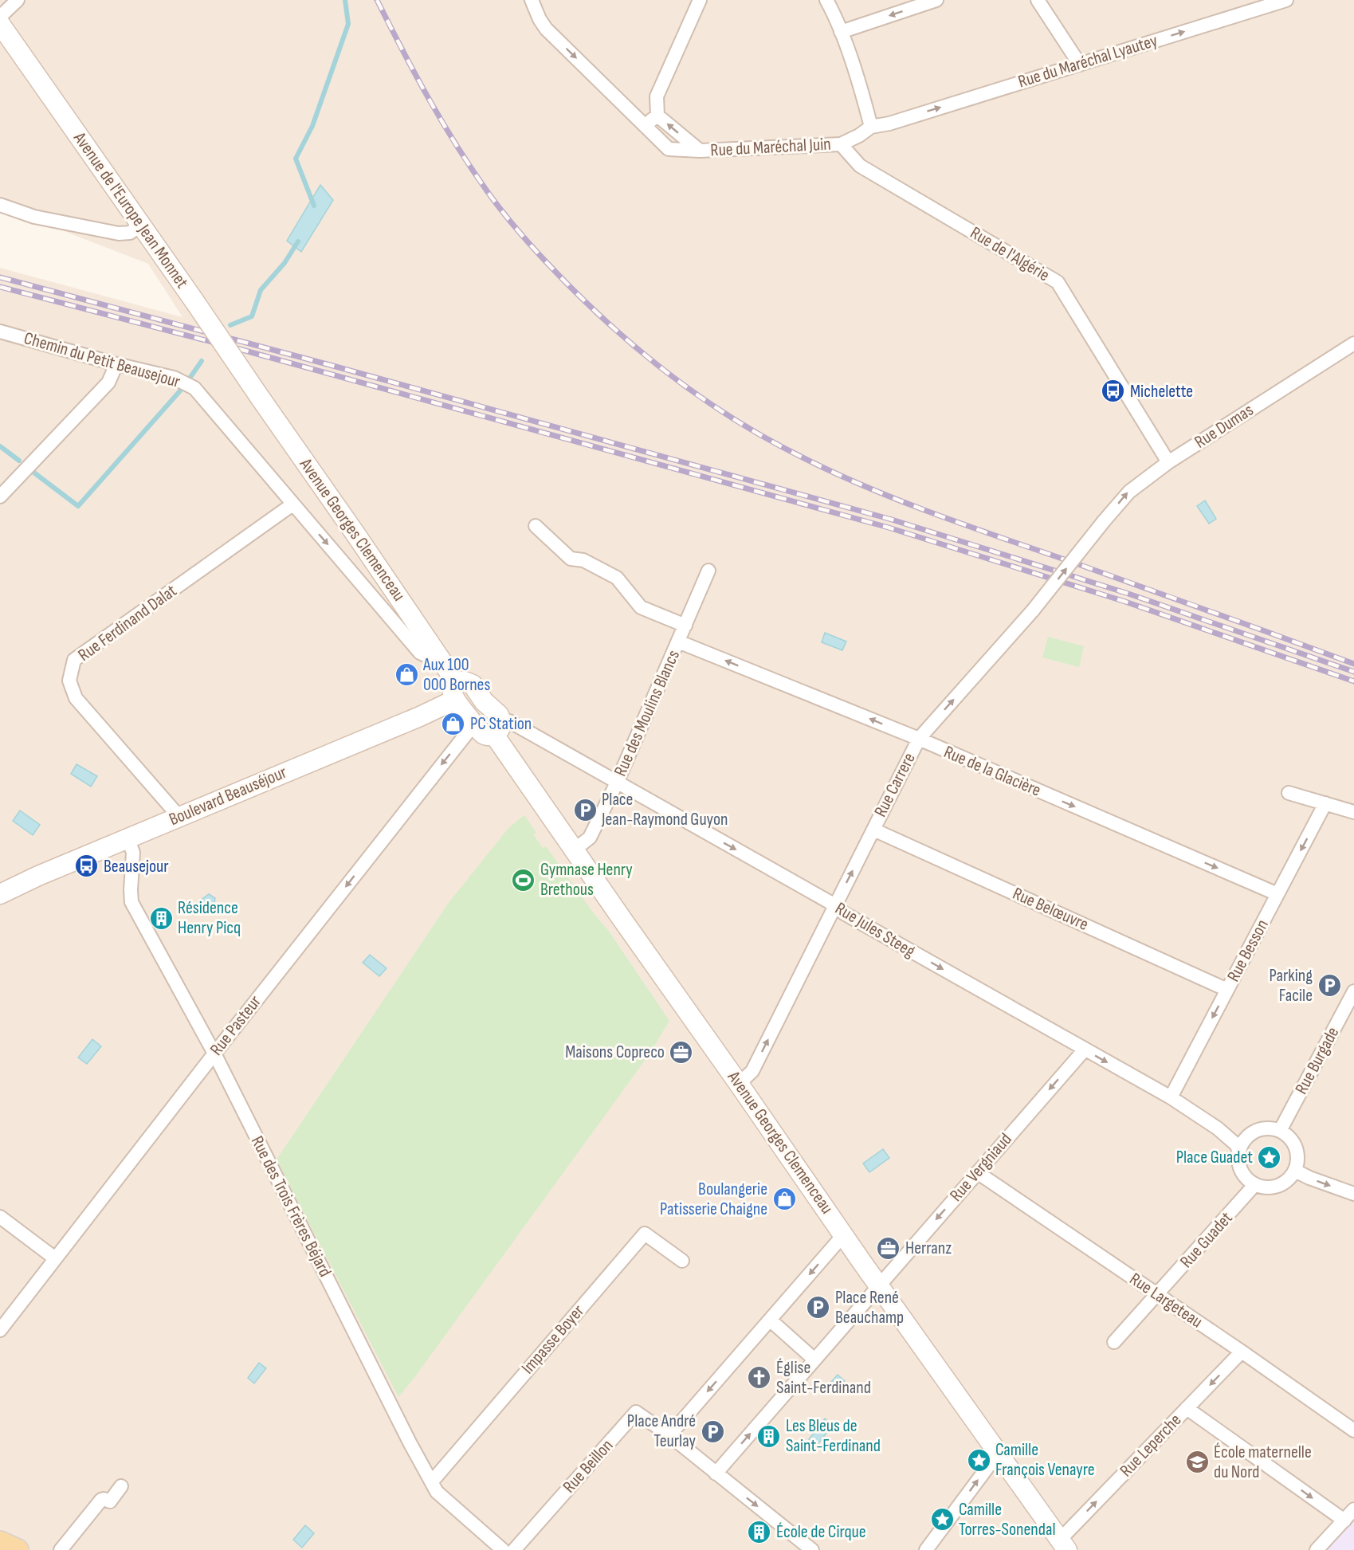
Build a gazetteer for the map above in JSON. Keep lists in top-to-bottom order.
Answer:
{
  "streets": {
    "main road": ["Avenue de l'Europe Jean Monnet", "Avenue Georges Clemenceau", "Boulevard Beauséjour"],
    "street": [
      "Rue du Maréchal Lyautey",
      "Rue du Maréchal Juin",
      "Rue de l'Algérie",
      "Chemin du Petit Beausejour",
      "Rue Dumas",
      "Rue Ferdinand Dalat",
      "Rue des Moulins Blancs",
      "Rue de la Glacière",
      "Rue Carrere",
      "Rue Belœuvre",
      "Rue Jules Steeg",
      "Rue Besson",
      "Rue Pasteur",
      "Rue Burgade",
      "Rue Vergniaud",
      "Rue des Trois Frères Béjard",
      "Rue Guadet",
      "Rue Largeteau",
      "Impasse Boyer",
      "Rue Leperche",
      "Rue Beillon"
    ]
  },
  "crossings": [
    ["Rue du Maréchal Juin", "Rue de l'Algérie"],
    ["Avenue de l'Europe Jean Monnet", "Avenue Georges Clemenceau"],
    ["Rue de l'Algérie", "Rue Dumas"],
    ["Chemin du Petit Beausejour", "Avenue Georges Clemenceau"],
    ["Chemin du Petit Beausejour", "Rue Ferdinand Dalat"],
    ["Rue Dumas", "Rue Carrere"],
    ["Avenue Georges Clemenceau", "Rue Ferdinand Dalat"],
    ["Avenue Georges Clemenceau", "Rue des Moulins Blancs"],
    ["Avenue Georges Clemenceau", "Rue Carrere"],
    ["Avenue Georges Clemenceau", "Boulevard Beauséjour"],
    ["Avenue Georges Clemenceau", "Rue Jules Steeg"],
    ["Avenue Georges Clemenceau", "Rue Pasteur"],
    ["Avenue Georges Clemenceau", "Rue Vergniaud"],
    ["Avenue Georges Clemenceau", "Rue Leperche"],
    ["Rue Ferdinand Dalat", "Boulevard Beauséjour"],
    ["Rue des Moulins Blancs", "Rue de la Glacière"],
    ["Rue des Moulins Blancs", "Rue Jules Steeg"],
    ["Rue de la Glacière", "Rue Carrere"],
    ["Rue de la Glacière", "Rue Besson"],
    ["Rue Carrere", "Rue Belœuvre"],
    ["Rue Carrere", "Rue Jules Steeg"],
    ["Boulevard Beauséjour", "Rue des Trois Frères Béjard"],
    ["Rue Belœuvre", "Rue Besson"],
    ["Rue Jules Steeg", "Rue Besson"],
    ["Rue Jules Steeg", "Rue Burgade"],
    ["Rue Jules Steeg", "Rue Vergniaud"],
    ["Rue Jules Steeg", "Rue Guadet"],
    ["Rue Pasteur", "Rue des Trois Frères Béjard"],
    ["Rue Burgade", "Rue Guadet"],
    ["Rue Vergniaud", "Rue Largeteau"],
    ["Rue des Trois Frères Béjard", "Impasse Boyer"],
    ["Rue Guadet", "Rue Largeteau"],
    ["Rue Largeteau", "Rue Leperche"]
  ],
  "one_way": [
    "Rue du Maréchal Lyautey",
    "Rue Carrere",
    "Rue Jules Steeg",
    "Rue Besson",
    "Rue Pasteur",
    "Rue Vergniaud"
  ],
  "places": {
    "bus stop": ["Michelette", "Beausejour"],
    "shop": ["Aux 100 000 Bornes", "PC Station", "Boulangerie Patisserie Chaigne"],
    "parking": [
      "Place Jean-Raymond Guyon",
      "Parking Facile",
      "Place René Beauchamp",
      "Place André Teurlay"
    ],
    "sports": ["Gymnase Henry Brethous"],
    "building": ["Résidence Henry Picq", "Les Bleus de Saint-Ferdinand", "École de Cirque"],
    "office": ["Maisons Copreco", "Herranz"],
    "place": ["Place Guadet", "Camille François Venayre", "Camille Torres-Sonendal"],
    "church": ["Église Saint-Ferdinand"],
    "school or university": ["École maternelle du Nord"]
  }
}
